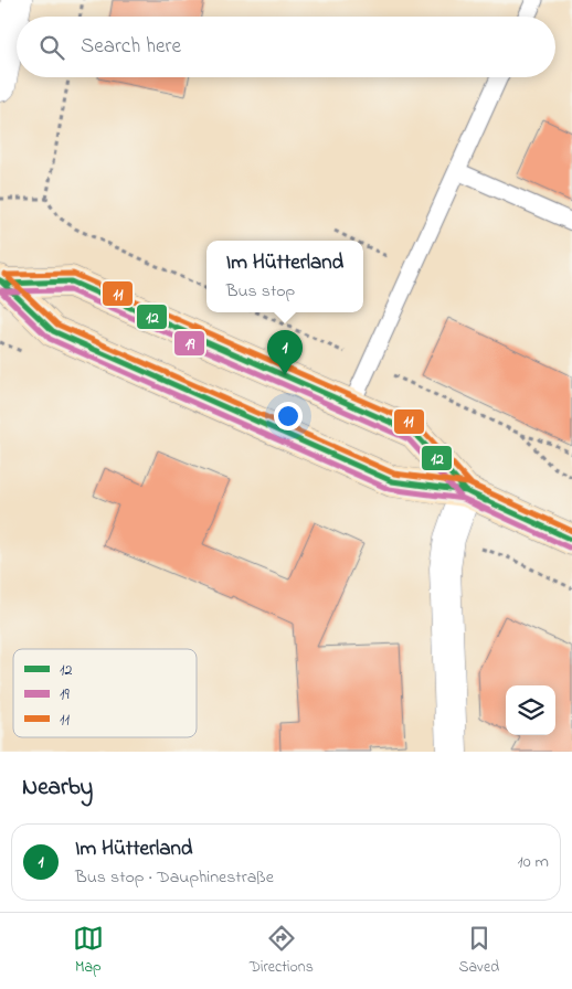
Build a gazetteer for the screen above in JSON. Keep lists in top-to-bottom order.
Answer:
{
  "lines": ["transit line 11", "transit line 12", "transit line 19"],
  "legend": ["12", "19", "11"],
  "page": {
    "search": "Search here",
    "popup": ["Im Hütterland", "Bus stop"],
    "pins": "1",
    "heading": "Nearby",
    "list": [
      {
        "mark": "1",
        "name": "Im Hütterland",
        "note": "Bus stop · Dauphinestraße",
        "value": "10 m"
      }
    ],
    "nav": ["Map", "Directions", "Saved"]
  }
}
